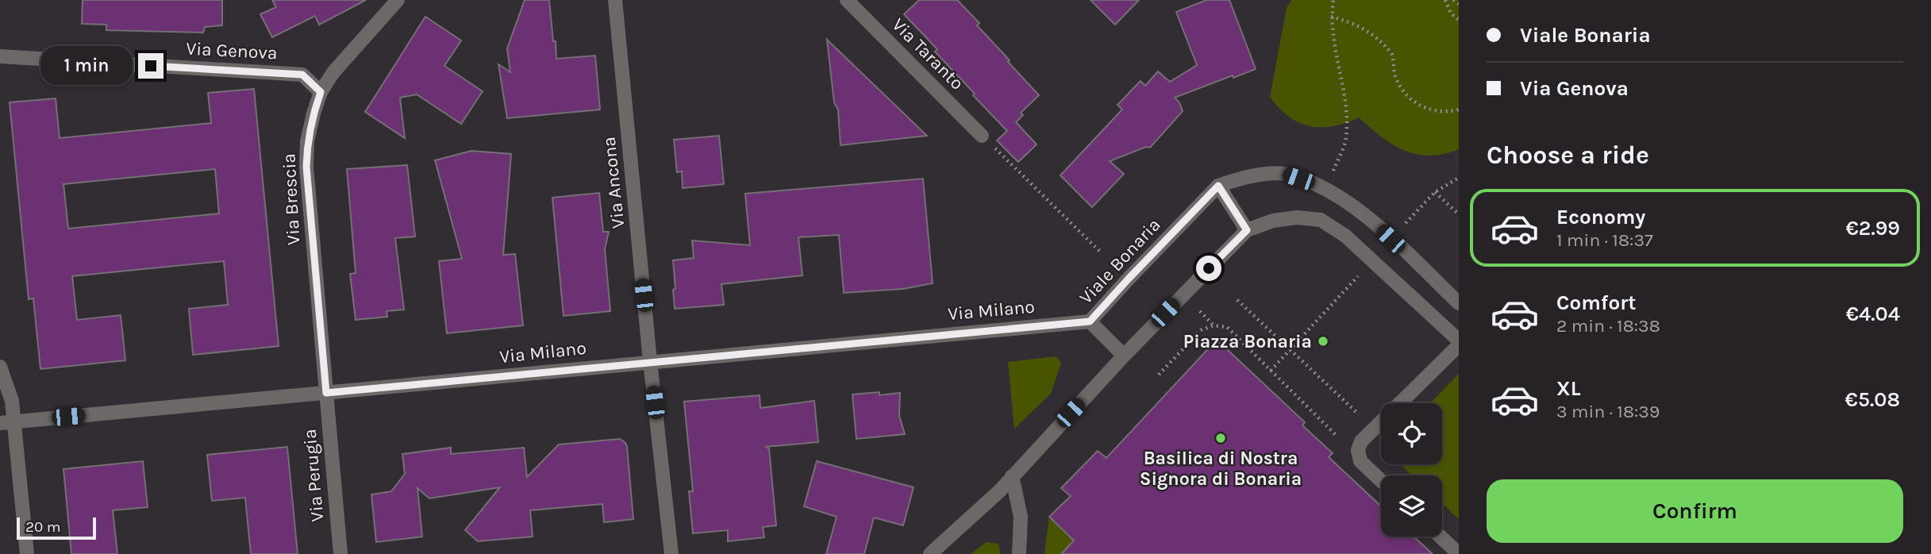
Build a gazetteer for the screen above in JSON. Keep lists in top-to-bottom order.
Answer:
{
  "streets": {
    "street": [
      "Via Genova",
      "Via Taranto",
      "Via Ancona",
      "Via Brescia",
      "Viale Bonaria",
      "Via Milano",
      "Via Perugia"
    ]
  },
  "crossings": [
    ["Via Genova", "Via Brescia"],
    ["Via Ancona", "Via Milano"],
    ["Via Brescia", "Via Milano"],
    ["Via Brescia", "Via Perugia"],
    ["Viale Bonaria", "Via Milano"],
    ["Via Milano", "Via Perugia"]
  ],
  "places": ["Piazza Bonaria", "Basilica di Nostra Signora di Bonaria"],
  "scale_bar": "20 m",
  "page": {
    "banner": ["Viale Bonaria", "Via Genova"],
    "bubble": "1 min",
    "heading": "Choose a ride",
    "list": [
      {
        "name": "Economy",
        "note": "1 min · 18:37",
        "value": "€2.99"
      },
      {
        "name": "Comfort",
        "note": "2 min · 18:38",
        "value": "€4.04"
      },
      {
        "name": "XL",
        "note": "3 min · 18:39",
        "value": "€5.08"
      }
    ],
    "buttons": "Confirm",
    "scale": "20 m"
  }
}
